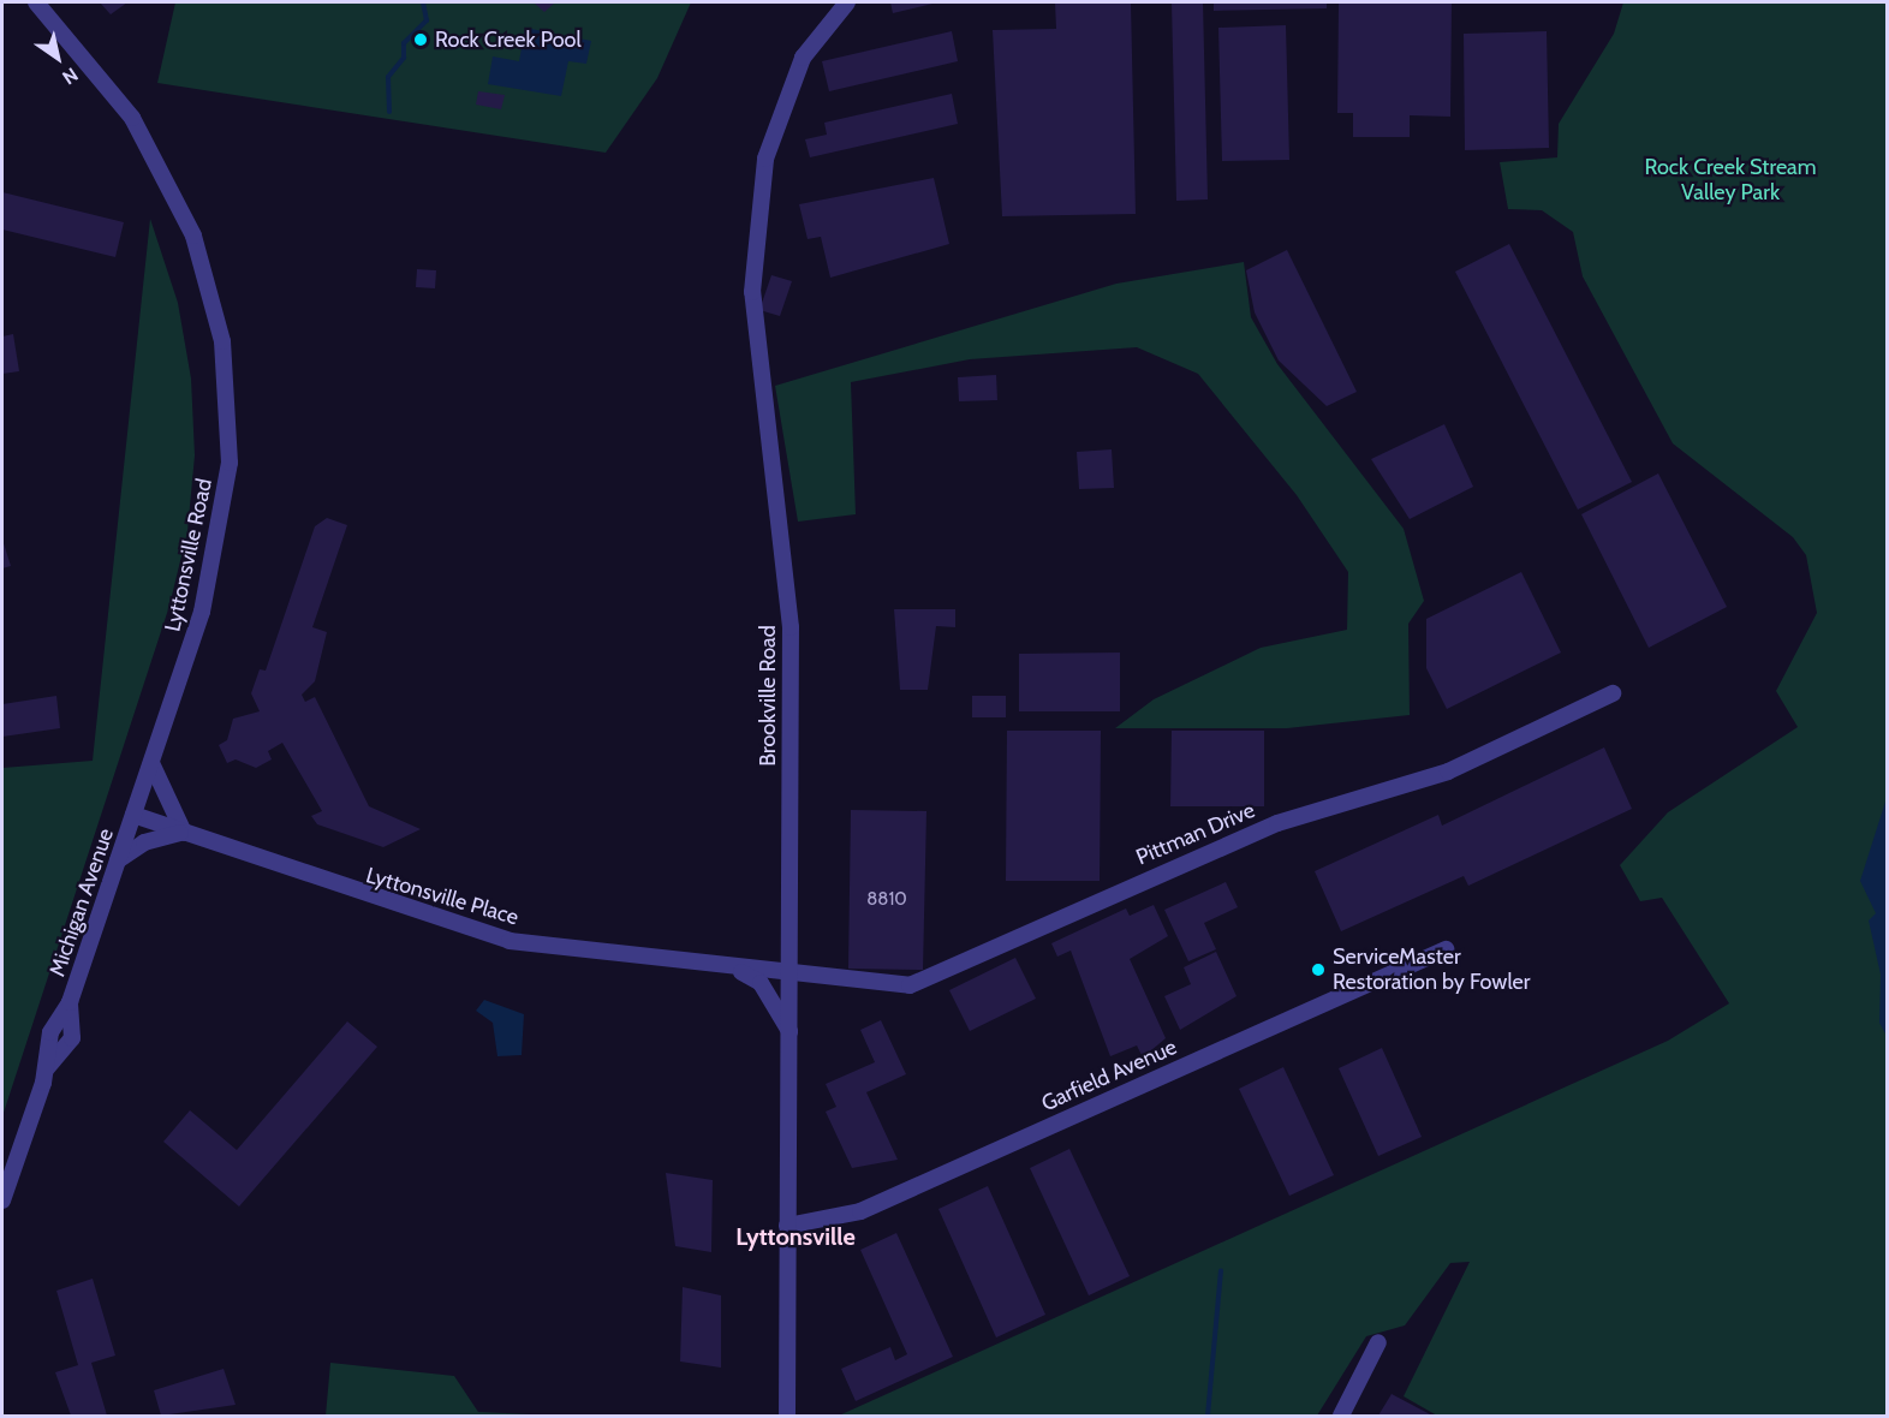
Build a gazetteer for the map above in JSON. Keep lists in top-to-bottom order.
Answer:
{
  "streets": {
    "street": [
      "Lyttonsville Road",
      "Brookville Road",
      "Pittman Drive",
      "Lyttonsville Place",
      "Michigan Avenue",
      "Garfield Avenue"
    ]
  },
  "crossings": [
    ["Lyttonsville Road", "Lyttonsville Place"],
    ["Lyttonsville Road", "Michigan Avenue"],
    ["Brookville Road", "Pittman Drive"],
    ["Brookville Road", "Lyttonsville Place"],
    ["Brookville Road", "Garfield Avenue"],
    ["Pittman Drive", "Lyttonsville Place"],
    ["Lyttonsville Place", "Michigan Avenue"]
  ],
  "districts": ["Lyttonsville"],
  "parks": ["Rock Creek Stream Valley Park"],
  "places": ["Rock Creek Pool", "ServiceMaster Restoration by Fowler"],
  "house_numbers": ["8810"],
  "north": "bottom right"
}
